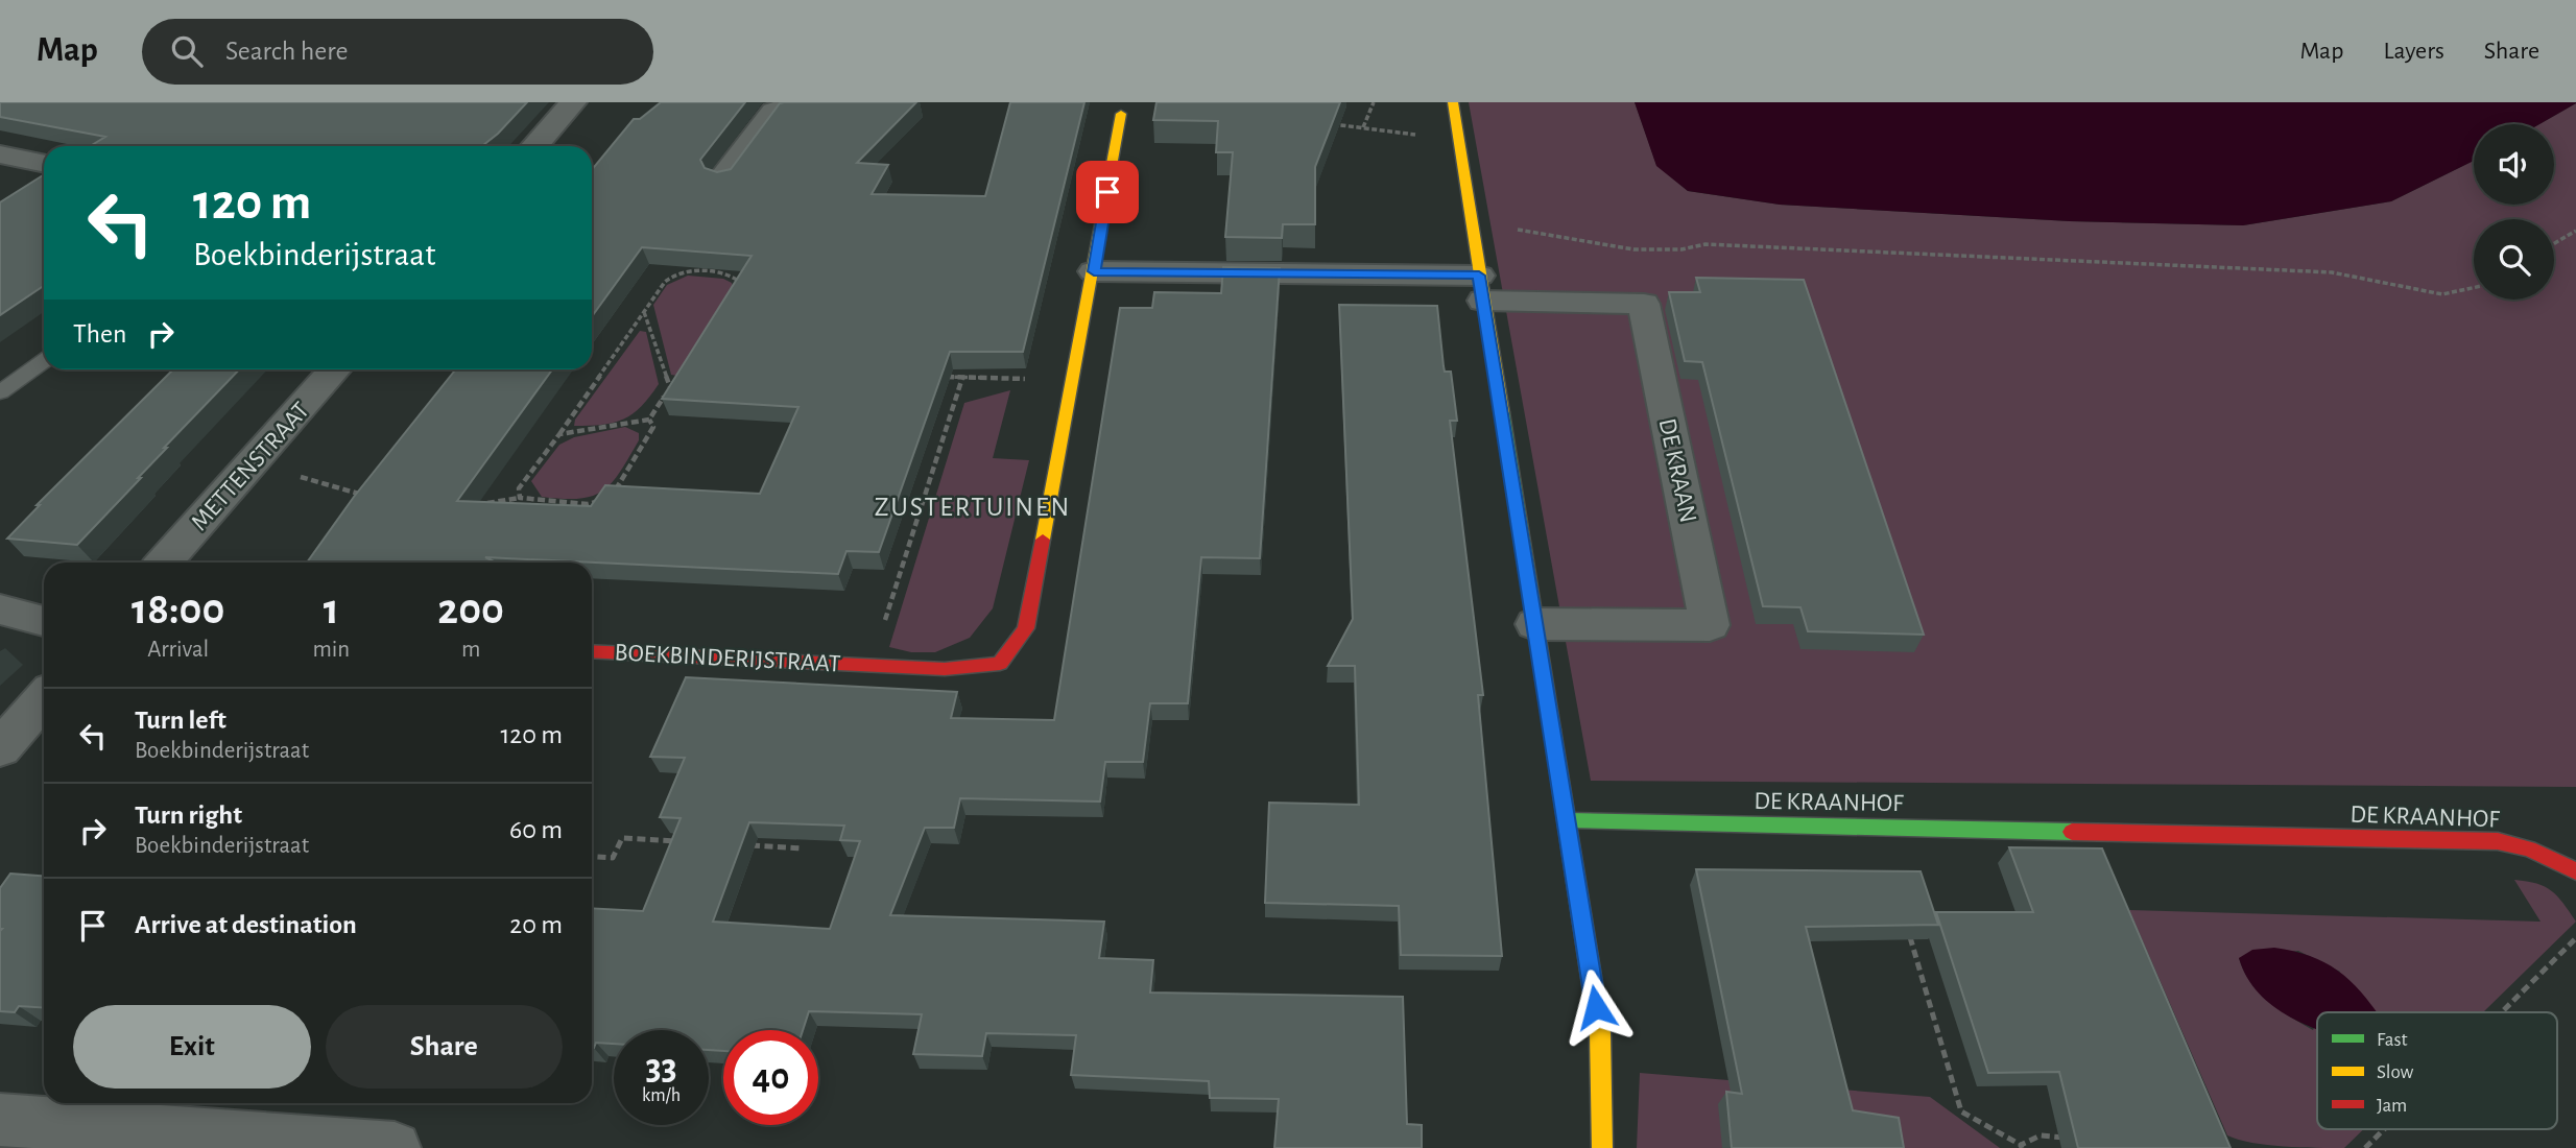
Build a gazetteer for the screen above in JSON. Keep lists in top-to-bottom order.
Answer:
{
  "streets": {
    "street": [
      "METTENSTRAAT",
      "DE KRAAN",
      "BOEKBINDERIJSTRAAT",
      "DE KRAANHOF"
    ]
  },
  "districts": ["ZUSTERTUINEN"],
  "legend": ["Fast", "Slow", "Jam"],
  "page": {
    "header": "Map",
    "search": "Search here",
    "nav": ["Map", "Layers", "Share"],
    "turn": ["120 m", "Boekbinderijstraat"],
    "then": "Then",
    "eta": [
      "18:00",
      "Arrival",
      "1",
      "min",
      "200",
      "m"
    ],
    "list": [
      {
        "name": "Turn left",
        "note": "Boekbinderijstraat",
        "value": "120 m"
      },
      {
        "name": "Turn right",
        "note": "Boekbinderijstraat",
        "value": "60 m"
      },
      {
        "name": "Arrive at destination",
        "value": "20 m"
      }
    ],
    "buttons": ["Exit", "Share"],
    "speed": "33 km/h",
    "limit": "40"
  }
}
